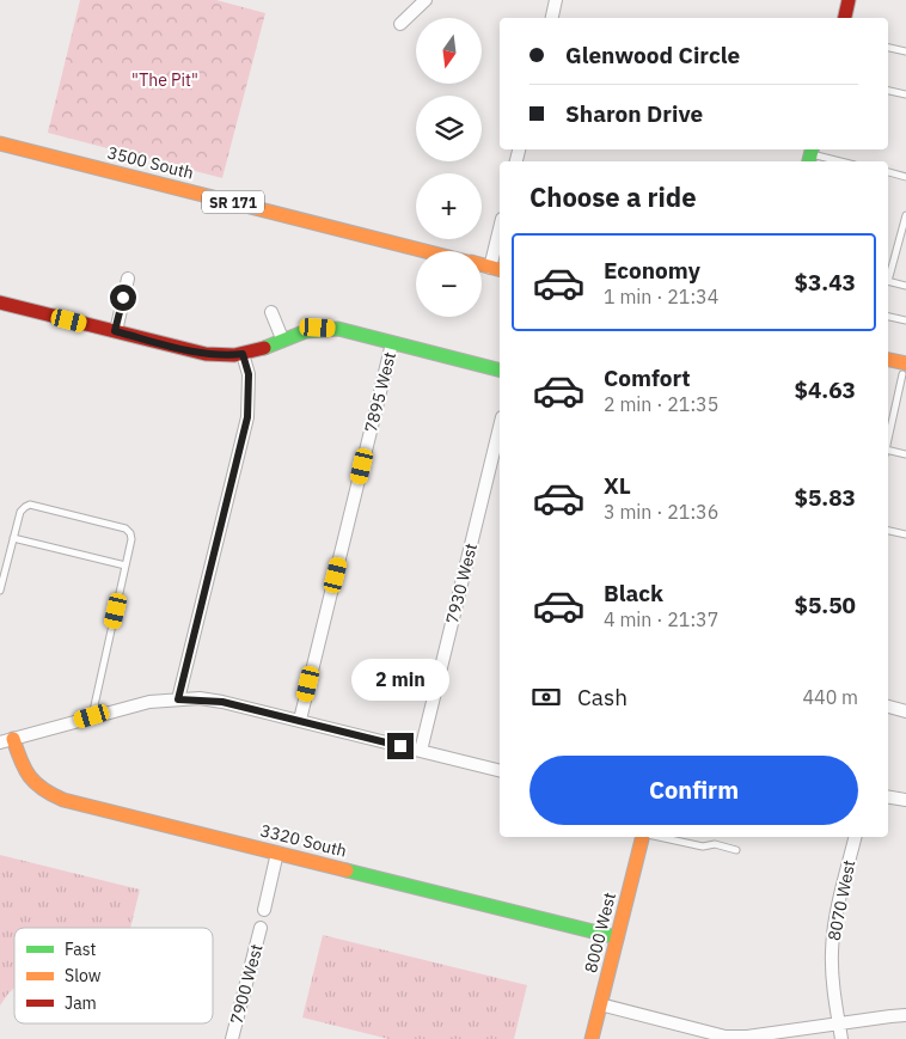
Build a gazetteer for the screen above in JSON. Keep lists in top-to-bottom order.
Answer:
{
  "streets": {
    "street": [
      "3500 South",
      "SR 171",
      "7895 West",
      "7930 West",
      "3320 South",
      "8070 West",
      "8000 West",
      "7900 West"
    ]
  },
  "crossings": [
    ["3320 South", "8000 West"]
  ],
  "parks": ["\"The Pit\""],
  "legend": ["Fast", "Slow", "Jam"],
  "north": "bottom",
  "page": {
    "map_buttons": ["+", "−"],
    "banner": ["Glenwood Circle", "Sharon Drive"],
    "heading": "Choose a ride",
    "list": [
      {
        "name": "Economy",
        "note": "1 min · 21:34",
        "value": "$3.43"
      },
      {
        "name": "Comfort",
        "note": "2 min · 21:35",
        "value": "$4.63"
      },
      {
        "name": "XL",
        "note": "3 min · 21:36",
        "value": "$5.83"
      },
      {
        "name": "Black",
        "note": "4 min · 21:37",
        "value": "$5.50"
      }
    ],
    "bubble": "2 min",
    "pay": ["Cash", "440 m"],
    "buttons": "Confirm"
  }
}
